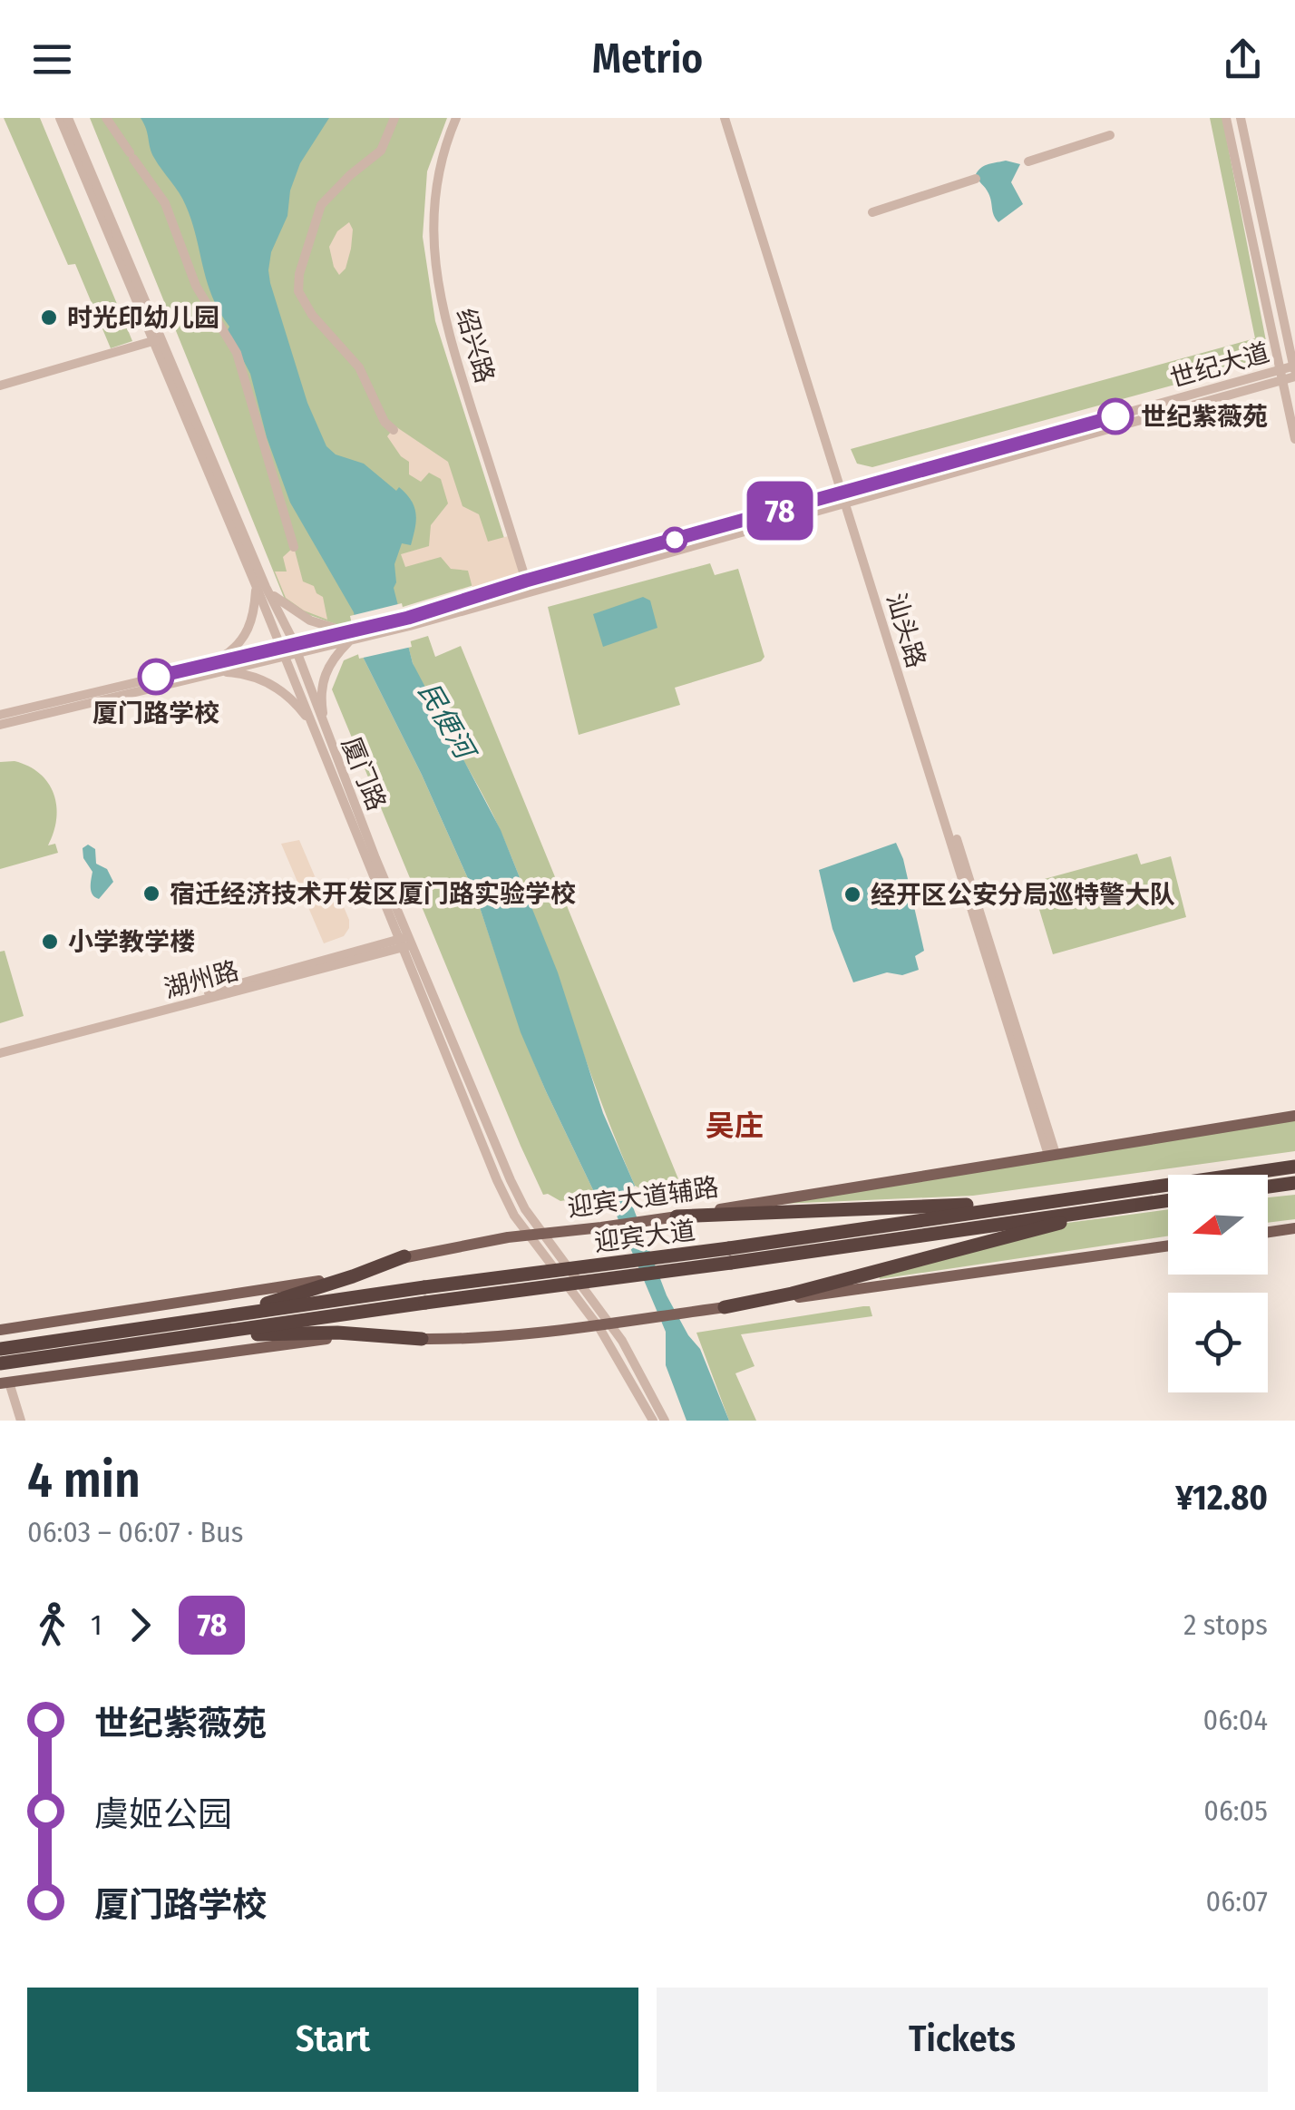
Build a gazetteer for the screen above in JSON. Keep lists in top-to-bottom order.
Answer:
{
  "streets": {
    "highway": ["迎宾大道"],
    "main road": ["迎宾大道辅路"],
    "street": [
      "绍兴路",
      "世纪大道",
      "汕头路",
      "厦门路",
      "湖州路"
    ]
  },
  "crossings": [
    ["绍兴路", "世纪大道"],
    ["世纪大道", "汕头路"],
    ["世纪大道", "厦门路"],
    ["汕头路", "迎宾大道辅路"],
    ["厦门路", "湖州路"],
    ["厦门路", "迎宾大道辅路"]
  ],
  "districts": ["吴庄"],
  "water": ["民便河"],
  "places": [
    "时光印幼儿园",
    "世纪紫薇苑",
    "厦门路学校",
    "宿迁经济技术开发区厦门路实验学校",
    "经开区公安分局巡特警大队",
    "小学教学楼"
  ],
  "lines": ["bus line 78"],
  "north": "left",
  "page": {
    "header": "Metrio",
    "on_map": "78",
    "heading": ["4 min", "06:03 – 06:07 · Bus", "¥12.80"],
    "legs": ["1", "78", "2 stops"],
    "list": [
      {
        "name": "世纪紫薇苑",
        "value": "06:04"
      },
      {
        "name": "虞姬公园",
        "value": "06:05"
      },
      {
        "name": "厦门路学校",
        "value": "06:07"
      }
    ],
    "buttons": ["Start", "Tickets"]
  }
}
